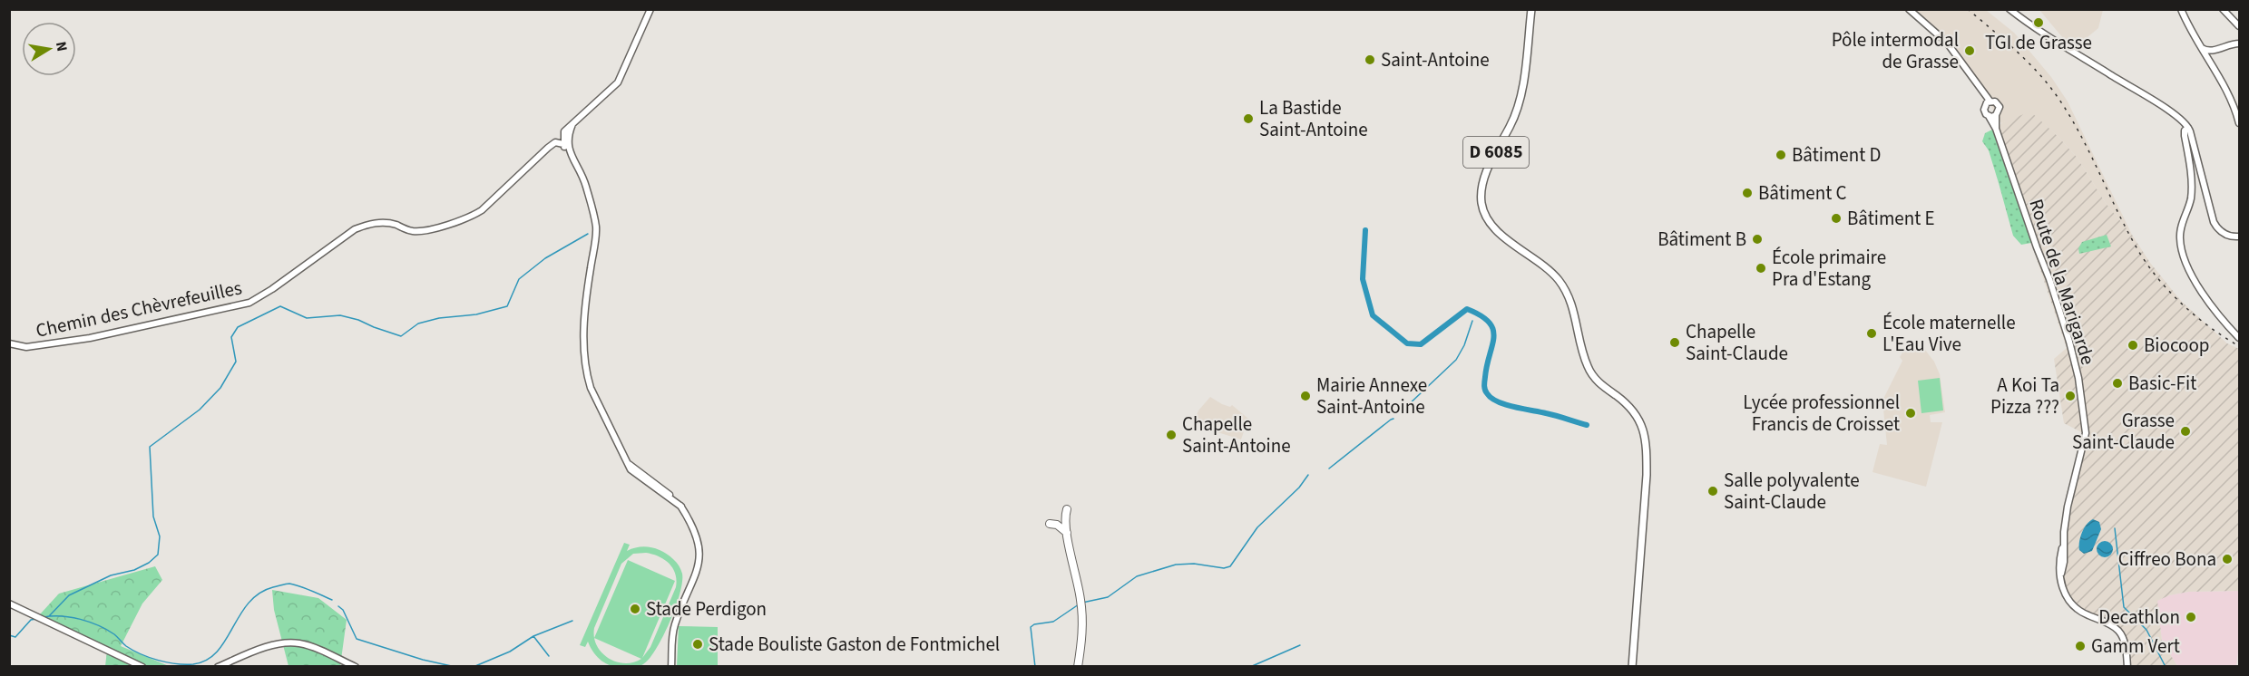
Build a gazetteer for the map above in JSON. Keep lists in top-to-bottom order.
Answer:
{
  "streets": {
    "main road": ["D 6085", "Route de la Marigarde", "Chemin des Chèvrefeuilles"]
  },
  "places": [
    "TGI de Grasse",
    "Pôle intermodal de Grasse",
    "Saint-Antoine",
    "La Bastide Saint-Antoine",
    "Bâtiment D",
    "Bâtiment C",
    "Bâtiment E",
    "Bâtiment B",
    "École primaire Pra d'Estang",
    "École maternelle L'Eau Vive",
    "Chapelle Saint-Claude",
    "Biocoop",
    "Basic-Fit",
    "Mairie Annexe Saint-Antoine",
    "A Koi Ta Pizza ???",
    "Lycée professionnel Francis de Croisset",
    "Grasse Saint-Claude",
    "Chapelle Saint-Antoine",
    "Salle polyvalente Saint-Claude",
    "Ciffreo Bona",
    "Stade Perdigon",
    "Decathlon",
    "Stade Bouliste Gaston de Fontmichel",
    "Gamm Vert"
  ],
  "north": "right"
}
